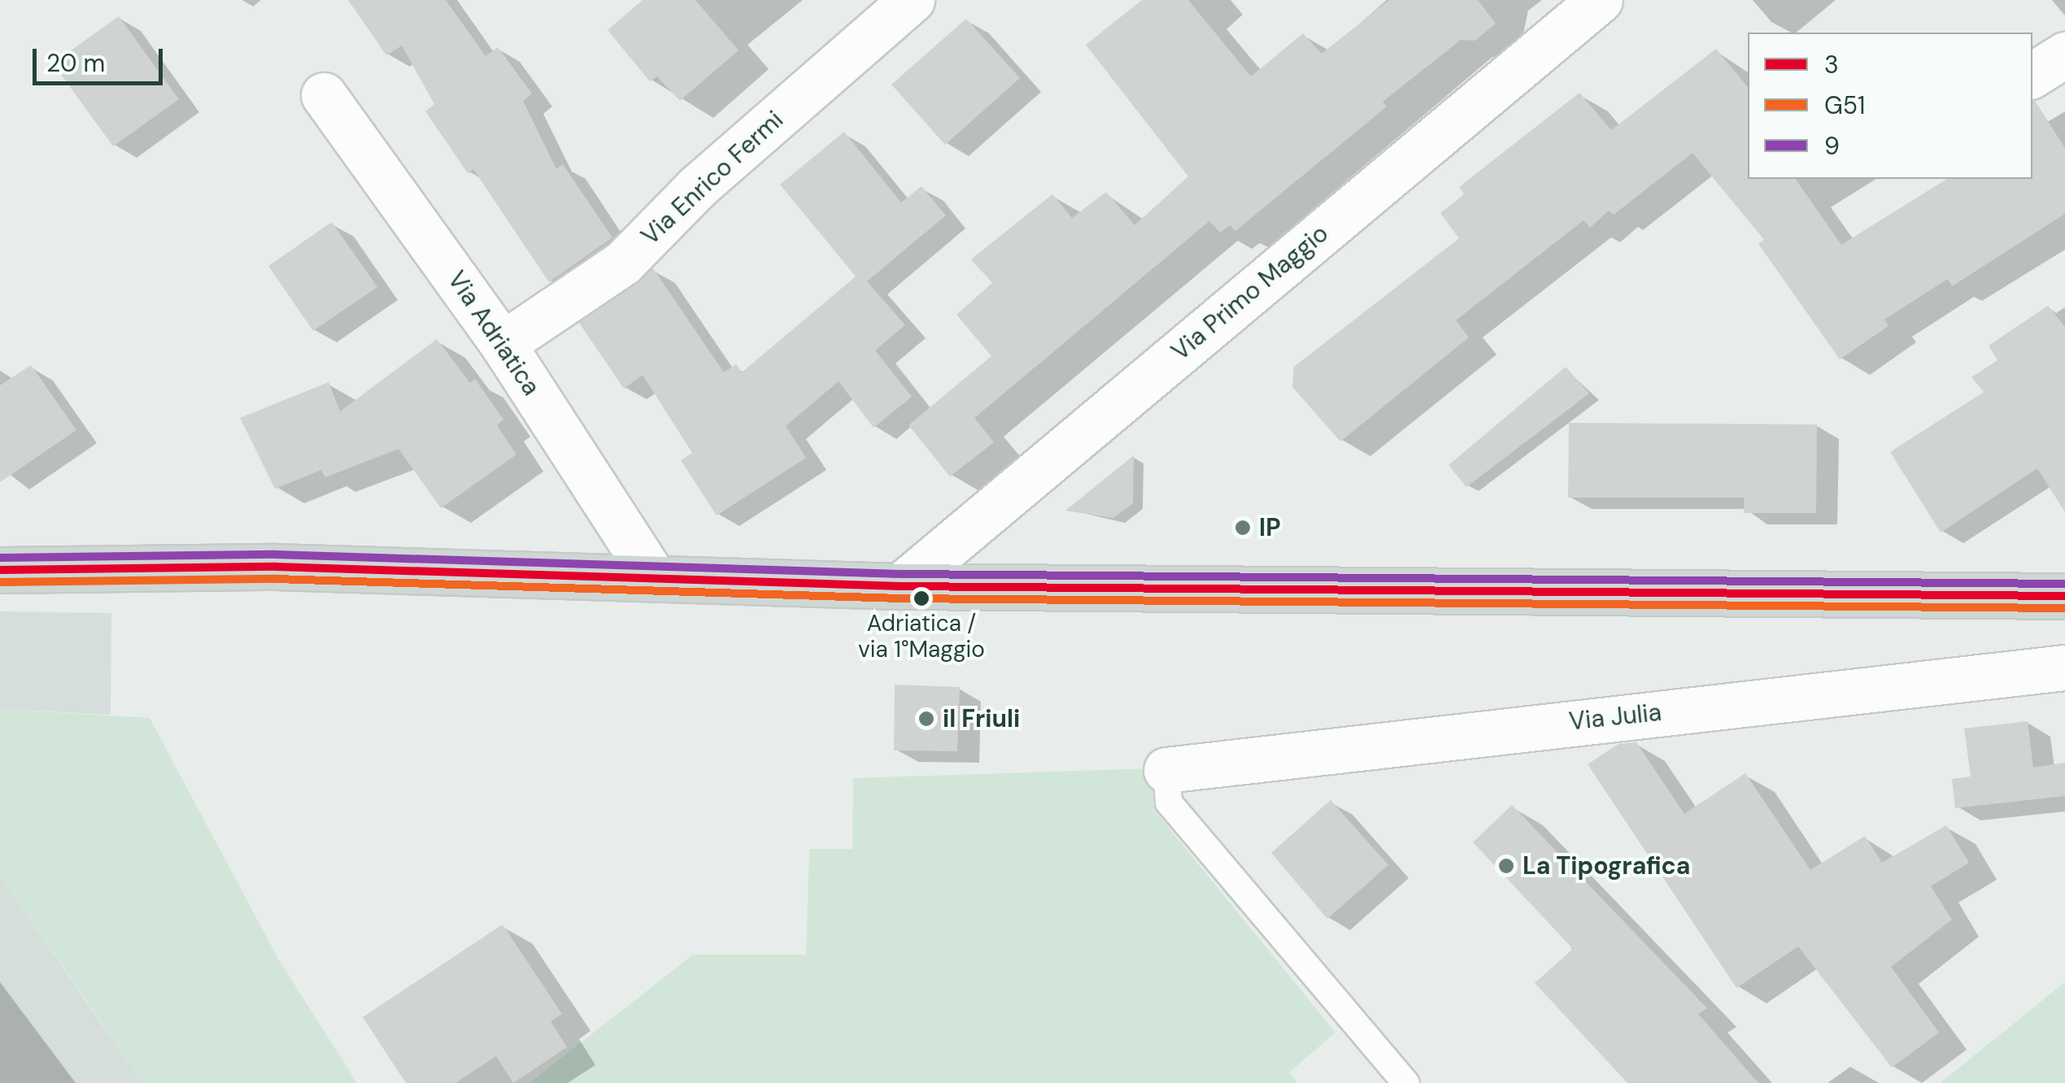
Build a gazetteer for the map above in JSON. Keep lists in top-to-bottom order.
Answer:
{
  "streets": {
    "street": [
      "Via Enrico Fermi",
      "Via Primo Maggio",
      "Via Adriatica",
      "Via Julia"
    ]
  },
  "crossings": [
    ["Via Enrico Fermi", "Via Adriatica"]
  ],
  "places": [
    "IP",
    "Adriatica / via 1°Maggio",
    "il Friuli",
    "La Tipografica"
  ],
  "lines": ["transit line 9", "transit line 3", "transit line G51"],
  "legend": ["3", "G51", "9"],
  "scale_bar": "20 m"
}
